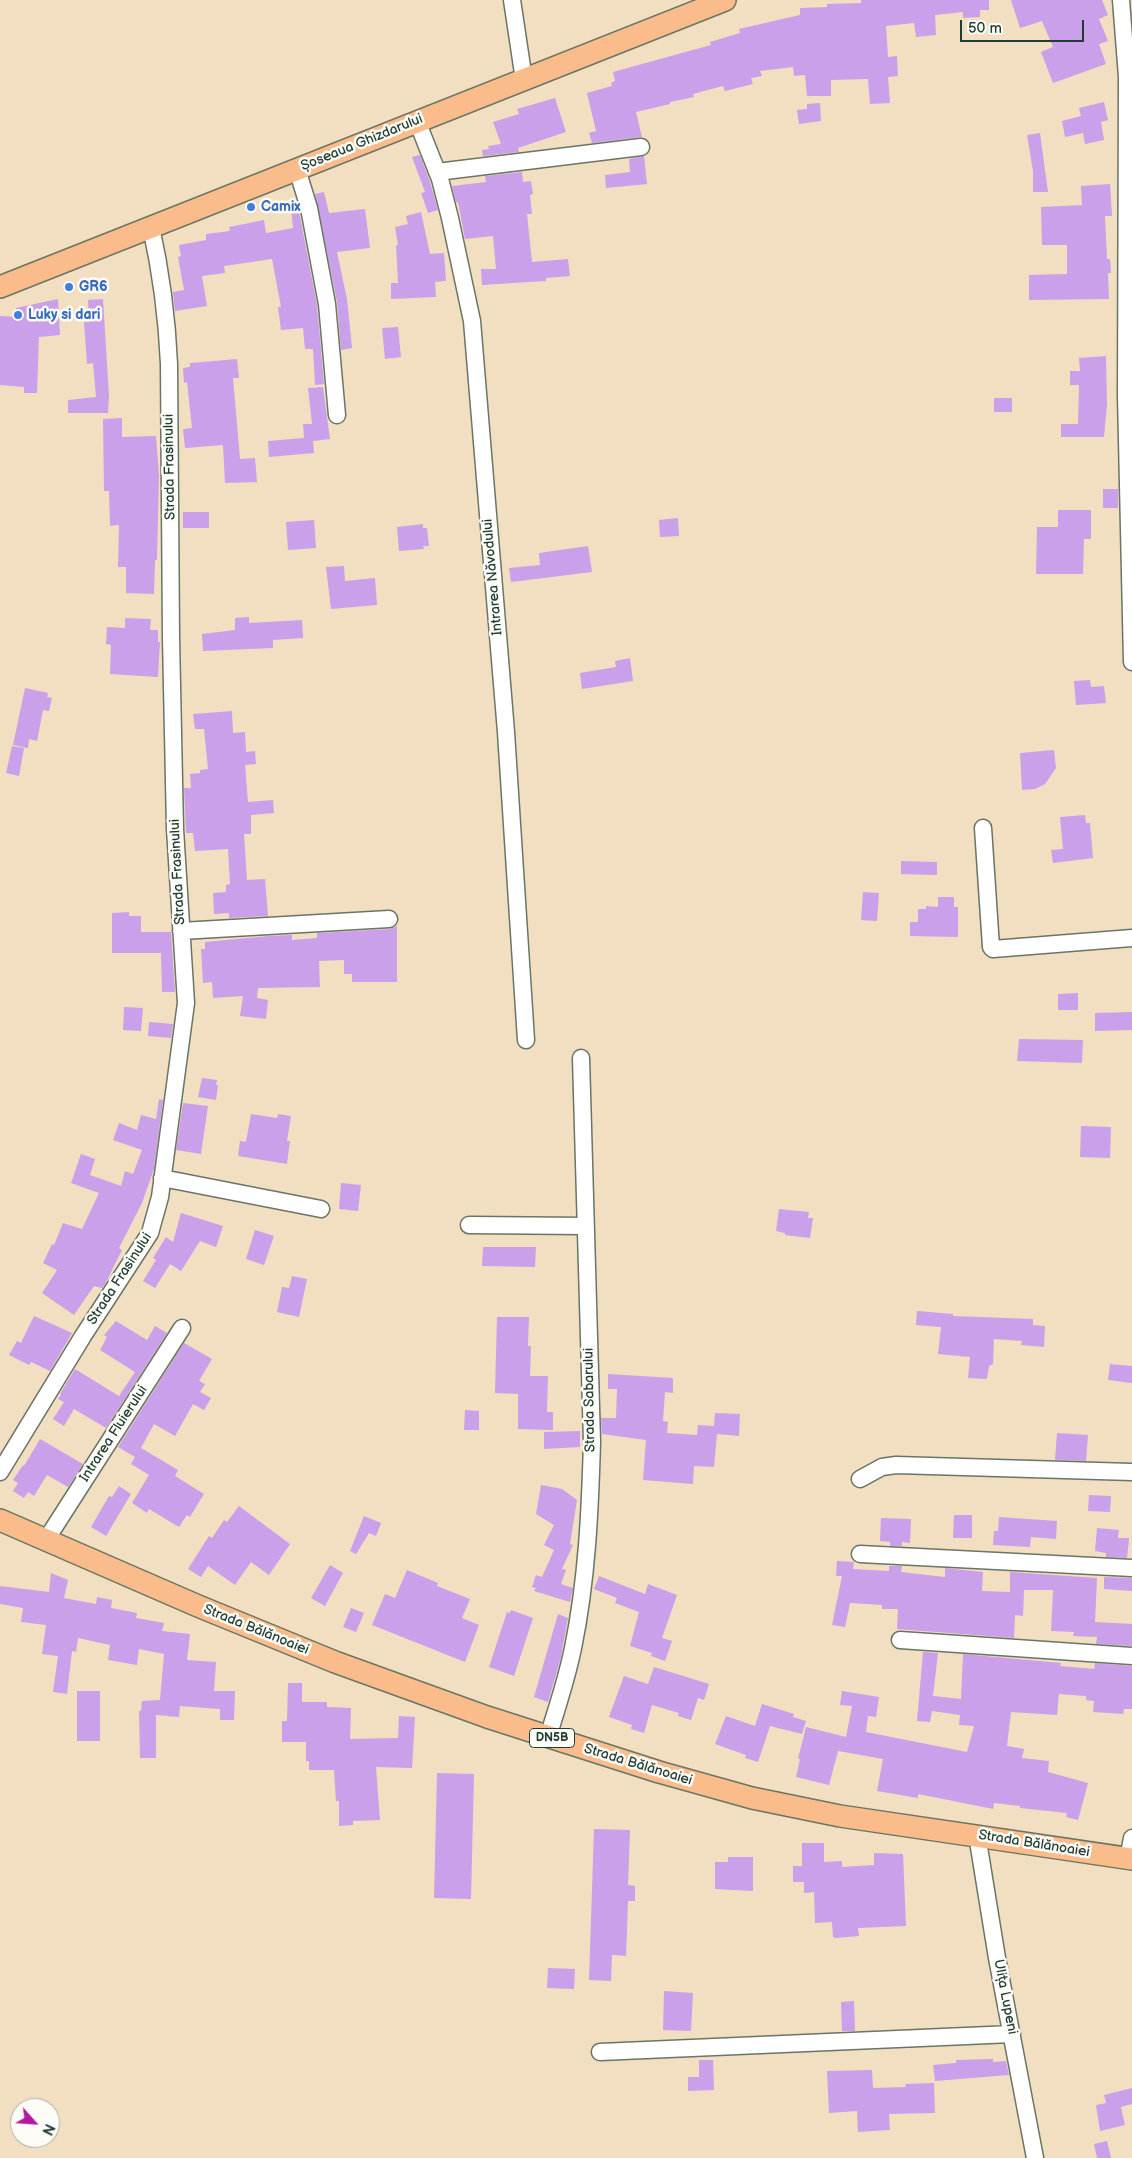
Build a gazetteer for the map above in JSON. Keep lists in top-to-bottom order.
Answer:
{
  "streets": {
    "main road": ["Șoseaua Ghizdarului", "Strada Bălănoaiei", "DN5B"],
    "street": [
      "Strada Frasinului",
      "Intrarea Năvodului",
      "Strada Sabarului",
      "Intrarea Fluierului",
      "Ulița Lupeni"
    ]
  },
  "crossings": [
    ["Șoseaua Ghizdarului", "Strada Frasinului"],
    ["Șoseaua Ghizdarului", "Intrarea Năvodului"],
    ["Strada Sabarului", "Strada Bălănoaiei"],
    ["Intrarea Fluierului", "Strada Bălănoaiei"],
    ["Strada Bălănoaiei", "Ulița Lupeni"]
  ],
  "places": ["Camix", "GR6", "Luky si dari"],
  "scale_bar": "50 m",
  "north": "bottom right"
}
